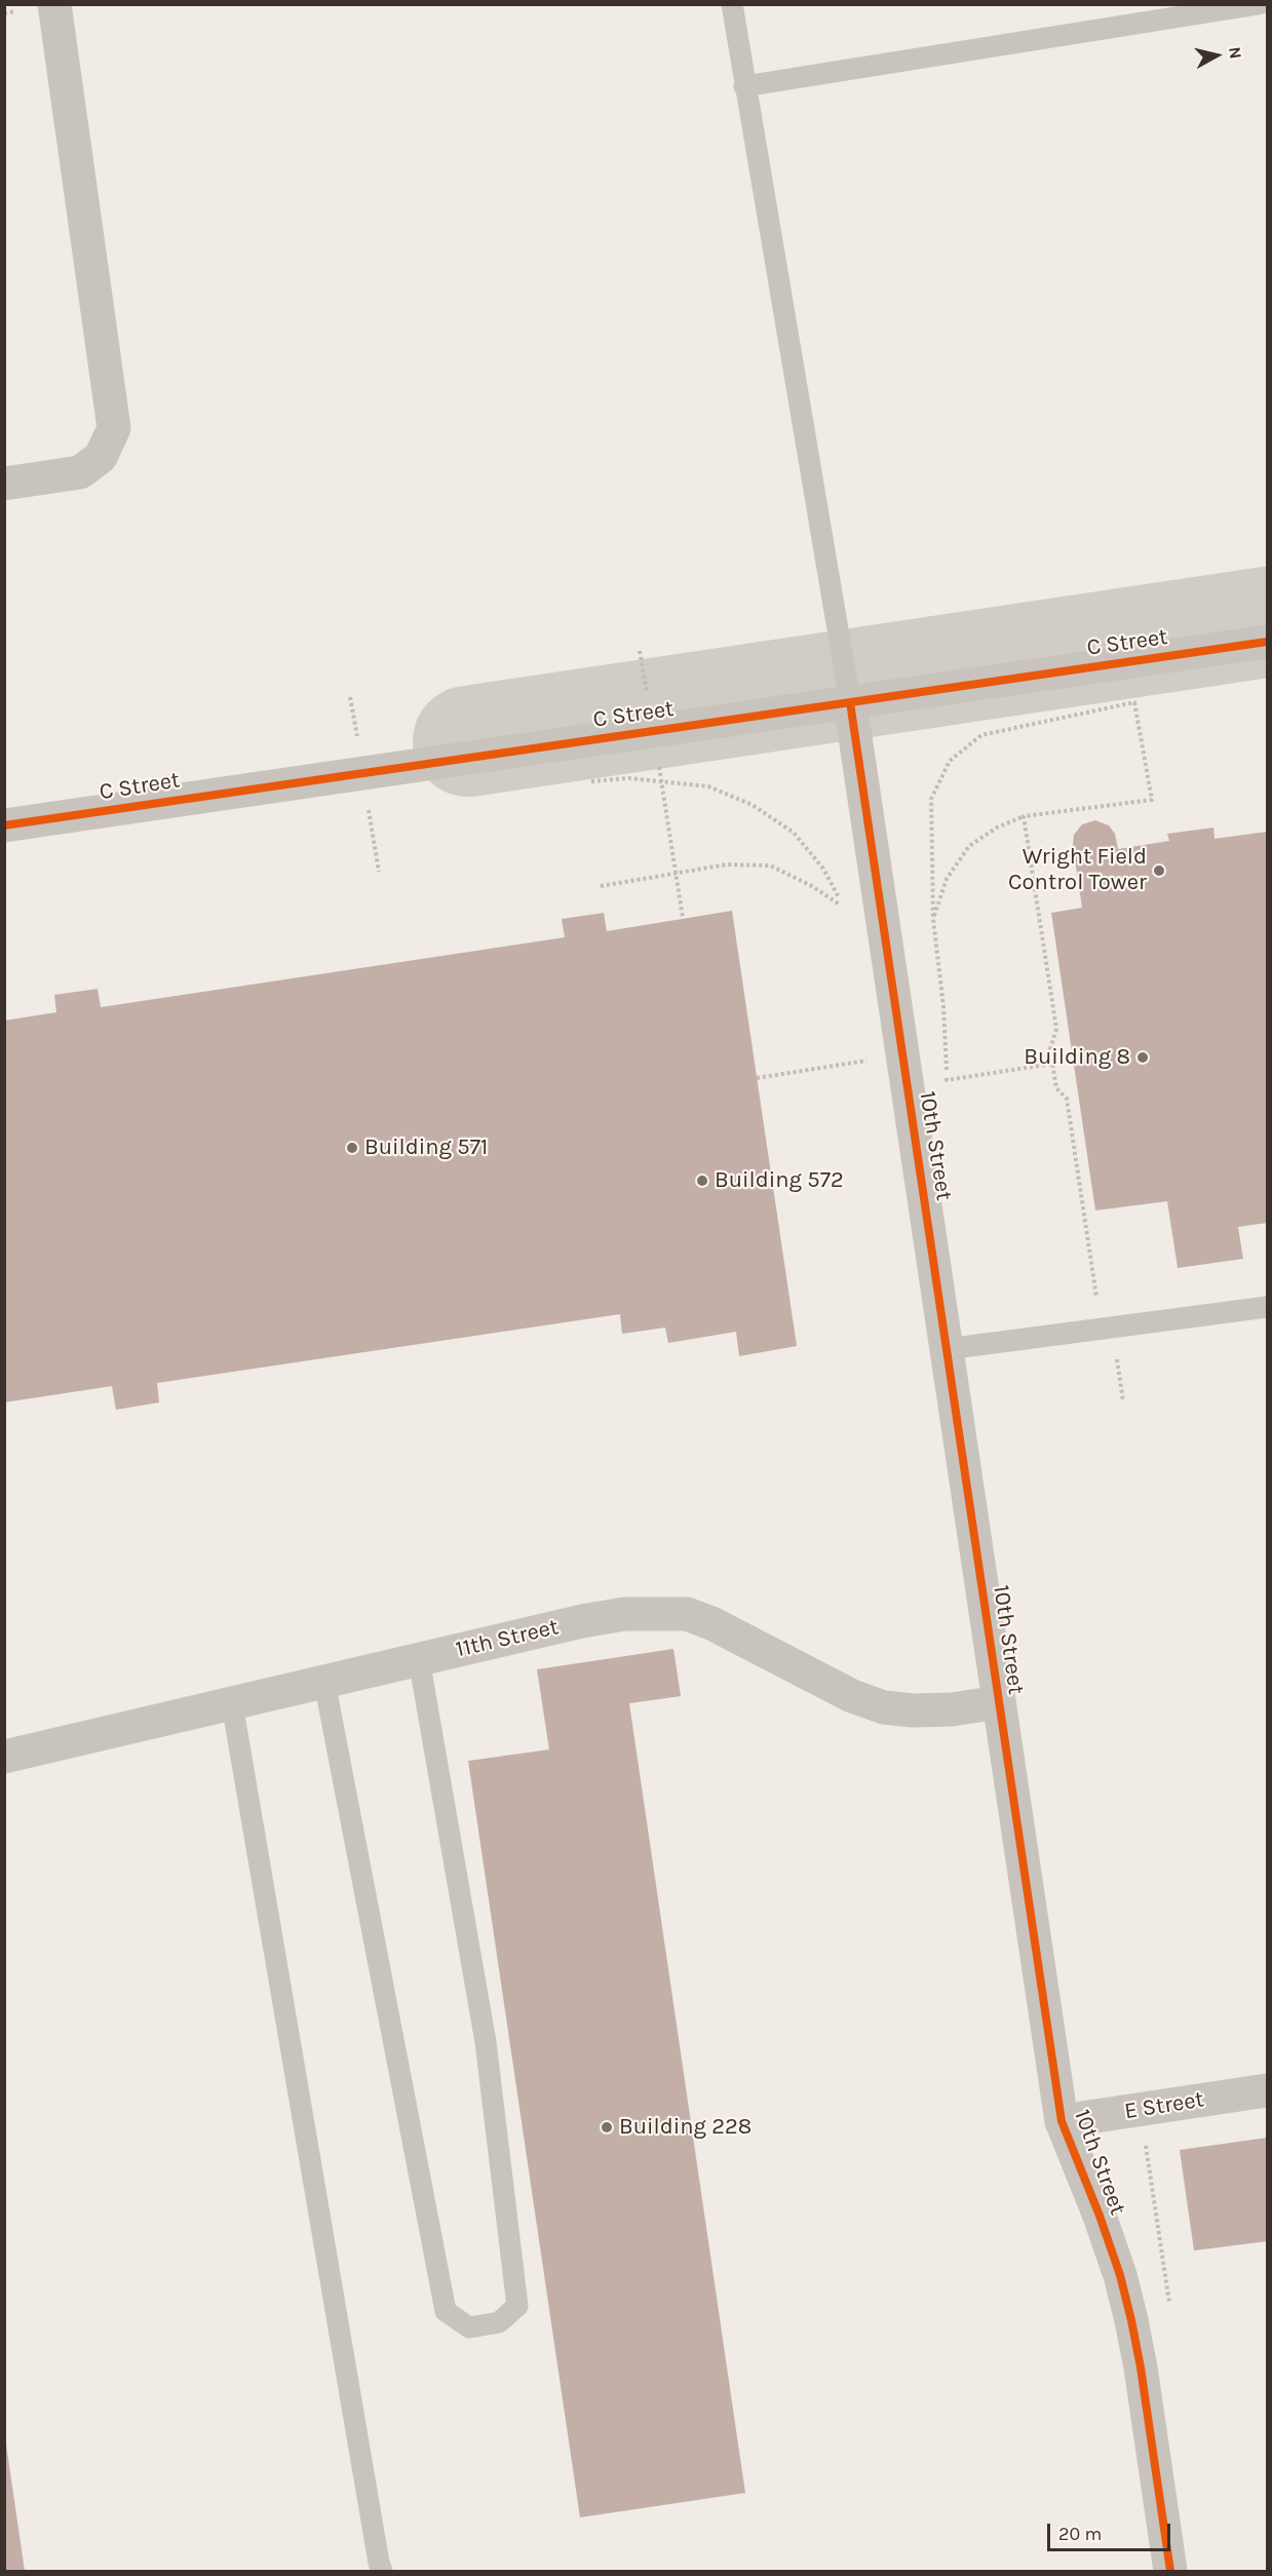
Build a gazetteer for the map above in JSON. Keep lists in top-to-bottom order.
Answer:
{
  "streets": {
    "street": [
      "C Street",
      "10th Street",
      "11th Street",
      "E Street"
    ]
  },
  "crossings": [
    ["C Street", "10th Street"],
    ["10th Street", "11th Street"],
    ["10th Street", "E Street"]
  ],
  "places": [
    "Wright Field Control Tower",
    "Building 8",
    "Building 571",
    "Building 572",
    "Building 228"
  ],
  "scale_bar": "20 m",
  "north": "right"
}
